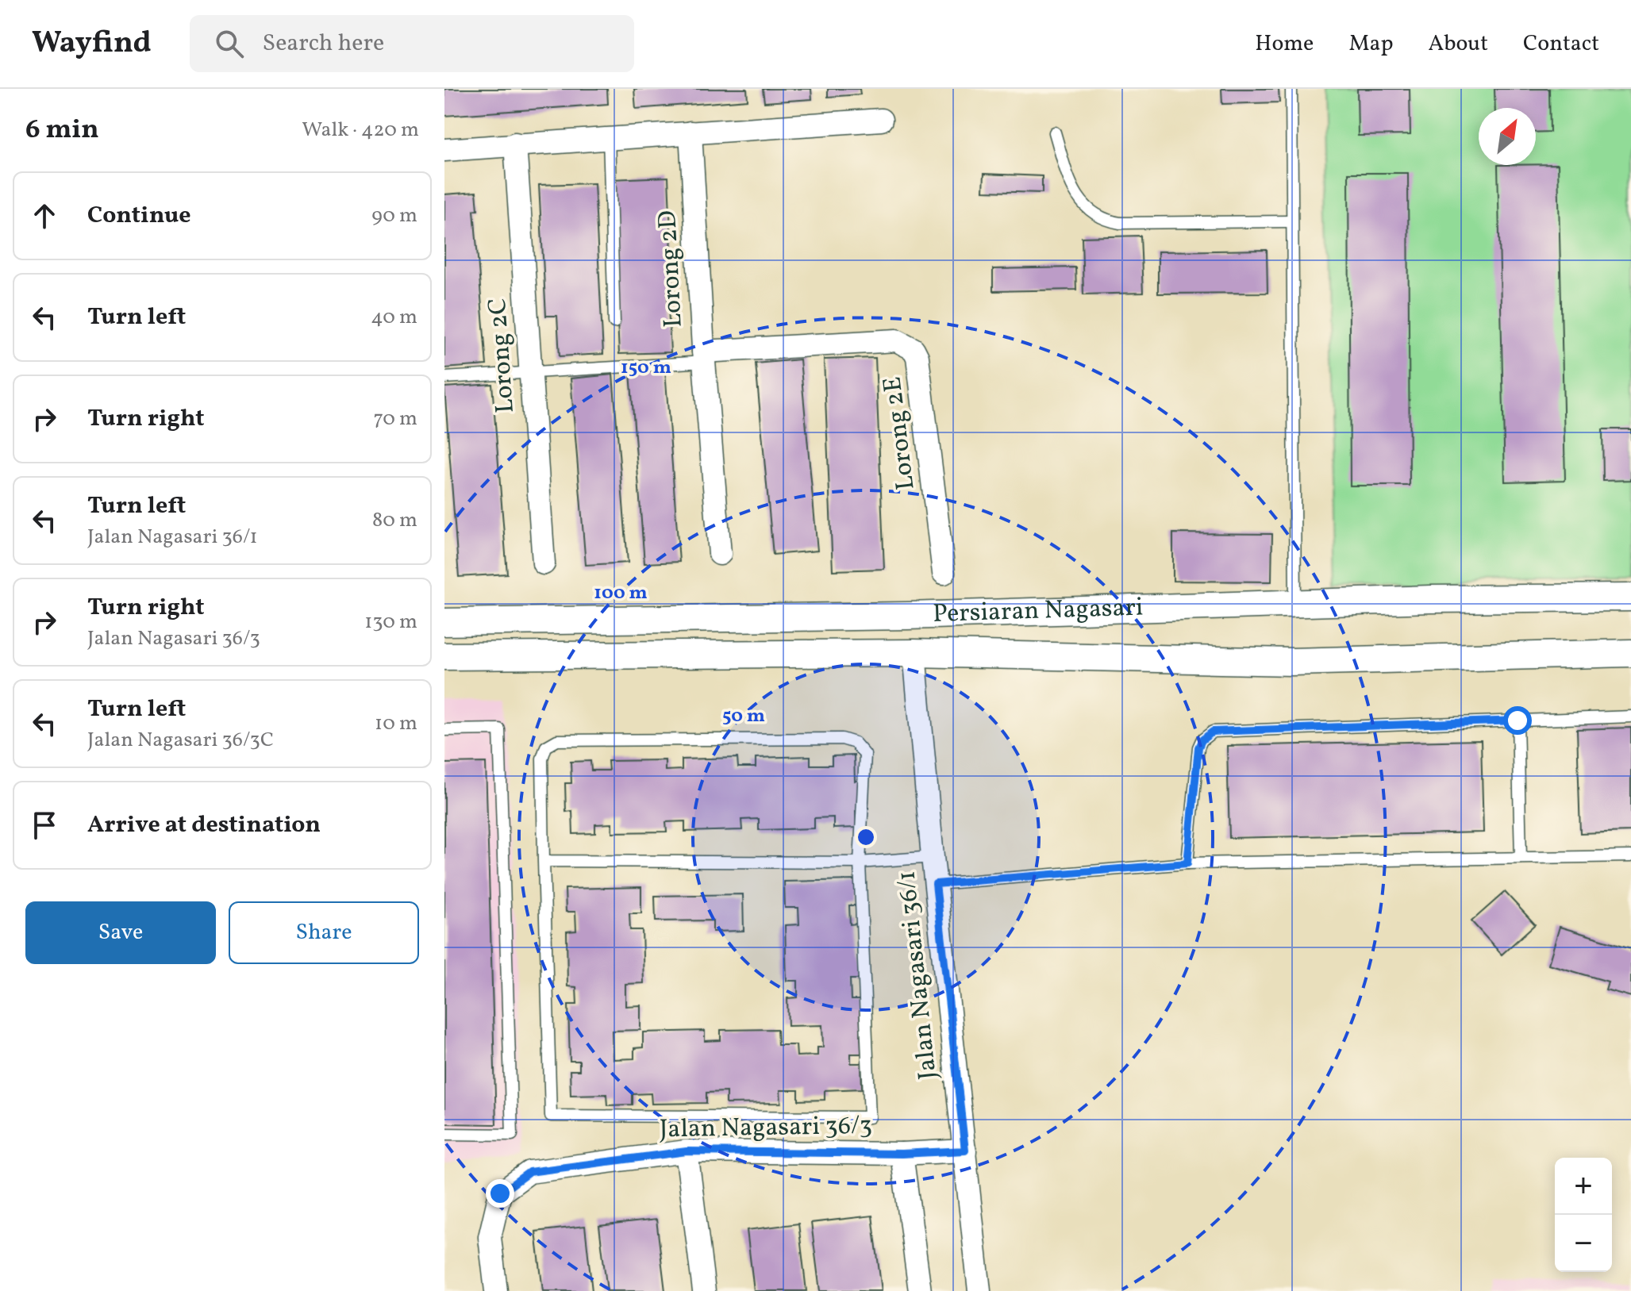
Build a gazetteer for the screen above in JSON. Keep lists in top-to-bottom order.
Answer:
{
  "streets": {
    "street": [
      "Lorong 2D",
      "Lorong 2C",
      "Lorong 2E",
      "Persiaran Nagasari",
      "Jalan Nagasari 36/1",
      "Jalan Nagasari 36/3"
    ]
  },
  "crossings": [
    ["Lorong 2D", "Lorong 2E"],
    ["Persiaran Nagasari", "Jalan Nagasari 36/1"],
    ["Jalan Nagasari 36/1", "Jalan Nagasari 36/3"]
  ],
  "north": "top right",
  "page": {
    "header": "Wayfind",
    "search": "Search here",
    "nav": [
      "Home",
      "Map",
      "About",
      "Contact"
    ],
    "heading": ["6 min", "Walk · 420 m"],
    "list": [
      ["Continue", "90 m"],
      ["Turn left", "40 m"],
      ["Turn right", "70 m"],
      ["Turn left", "Jalan Nagasari 36/1", "80 m"],
      ["Turn right", "Jalan Nagasari 36/3", "130 m"],
      ["Turn left", "Jalan Nagasari 36/3C", "10 m"],
      "Arrive at destination"
    ],
    "buttons": ["Save", "Share"],
    "map_buttons": ["+", "−"]
  },
  "rings": ["150 m", "100 m", "50 m"]
}
